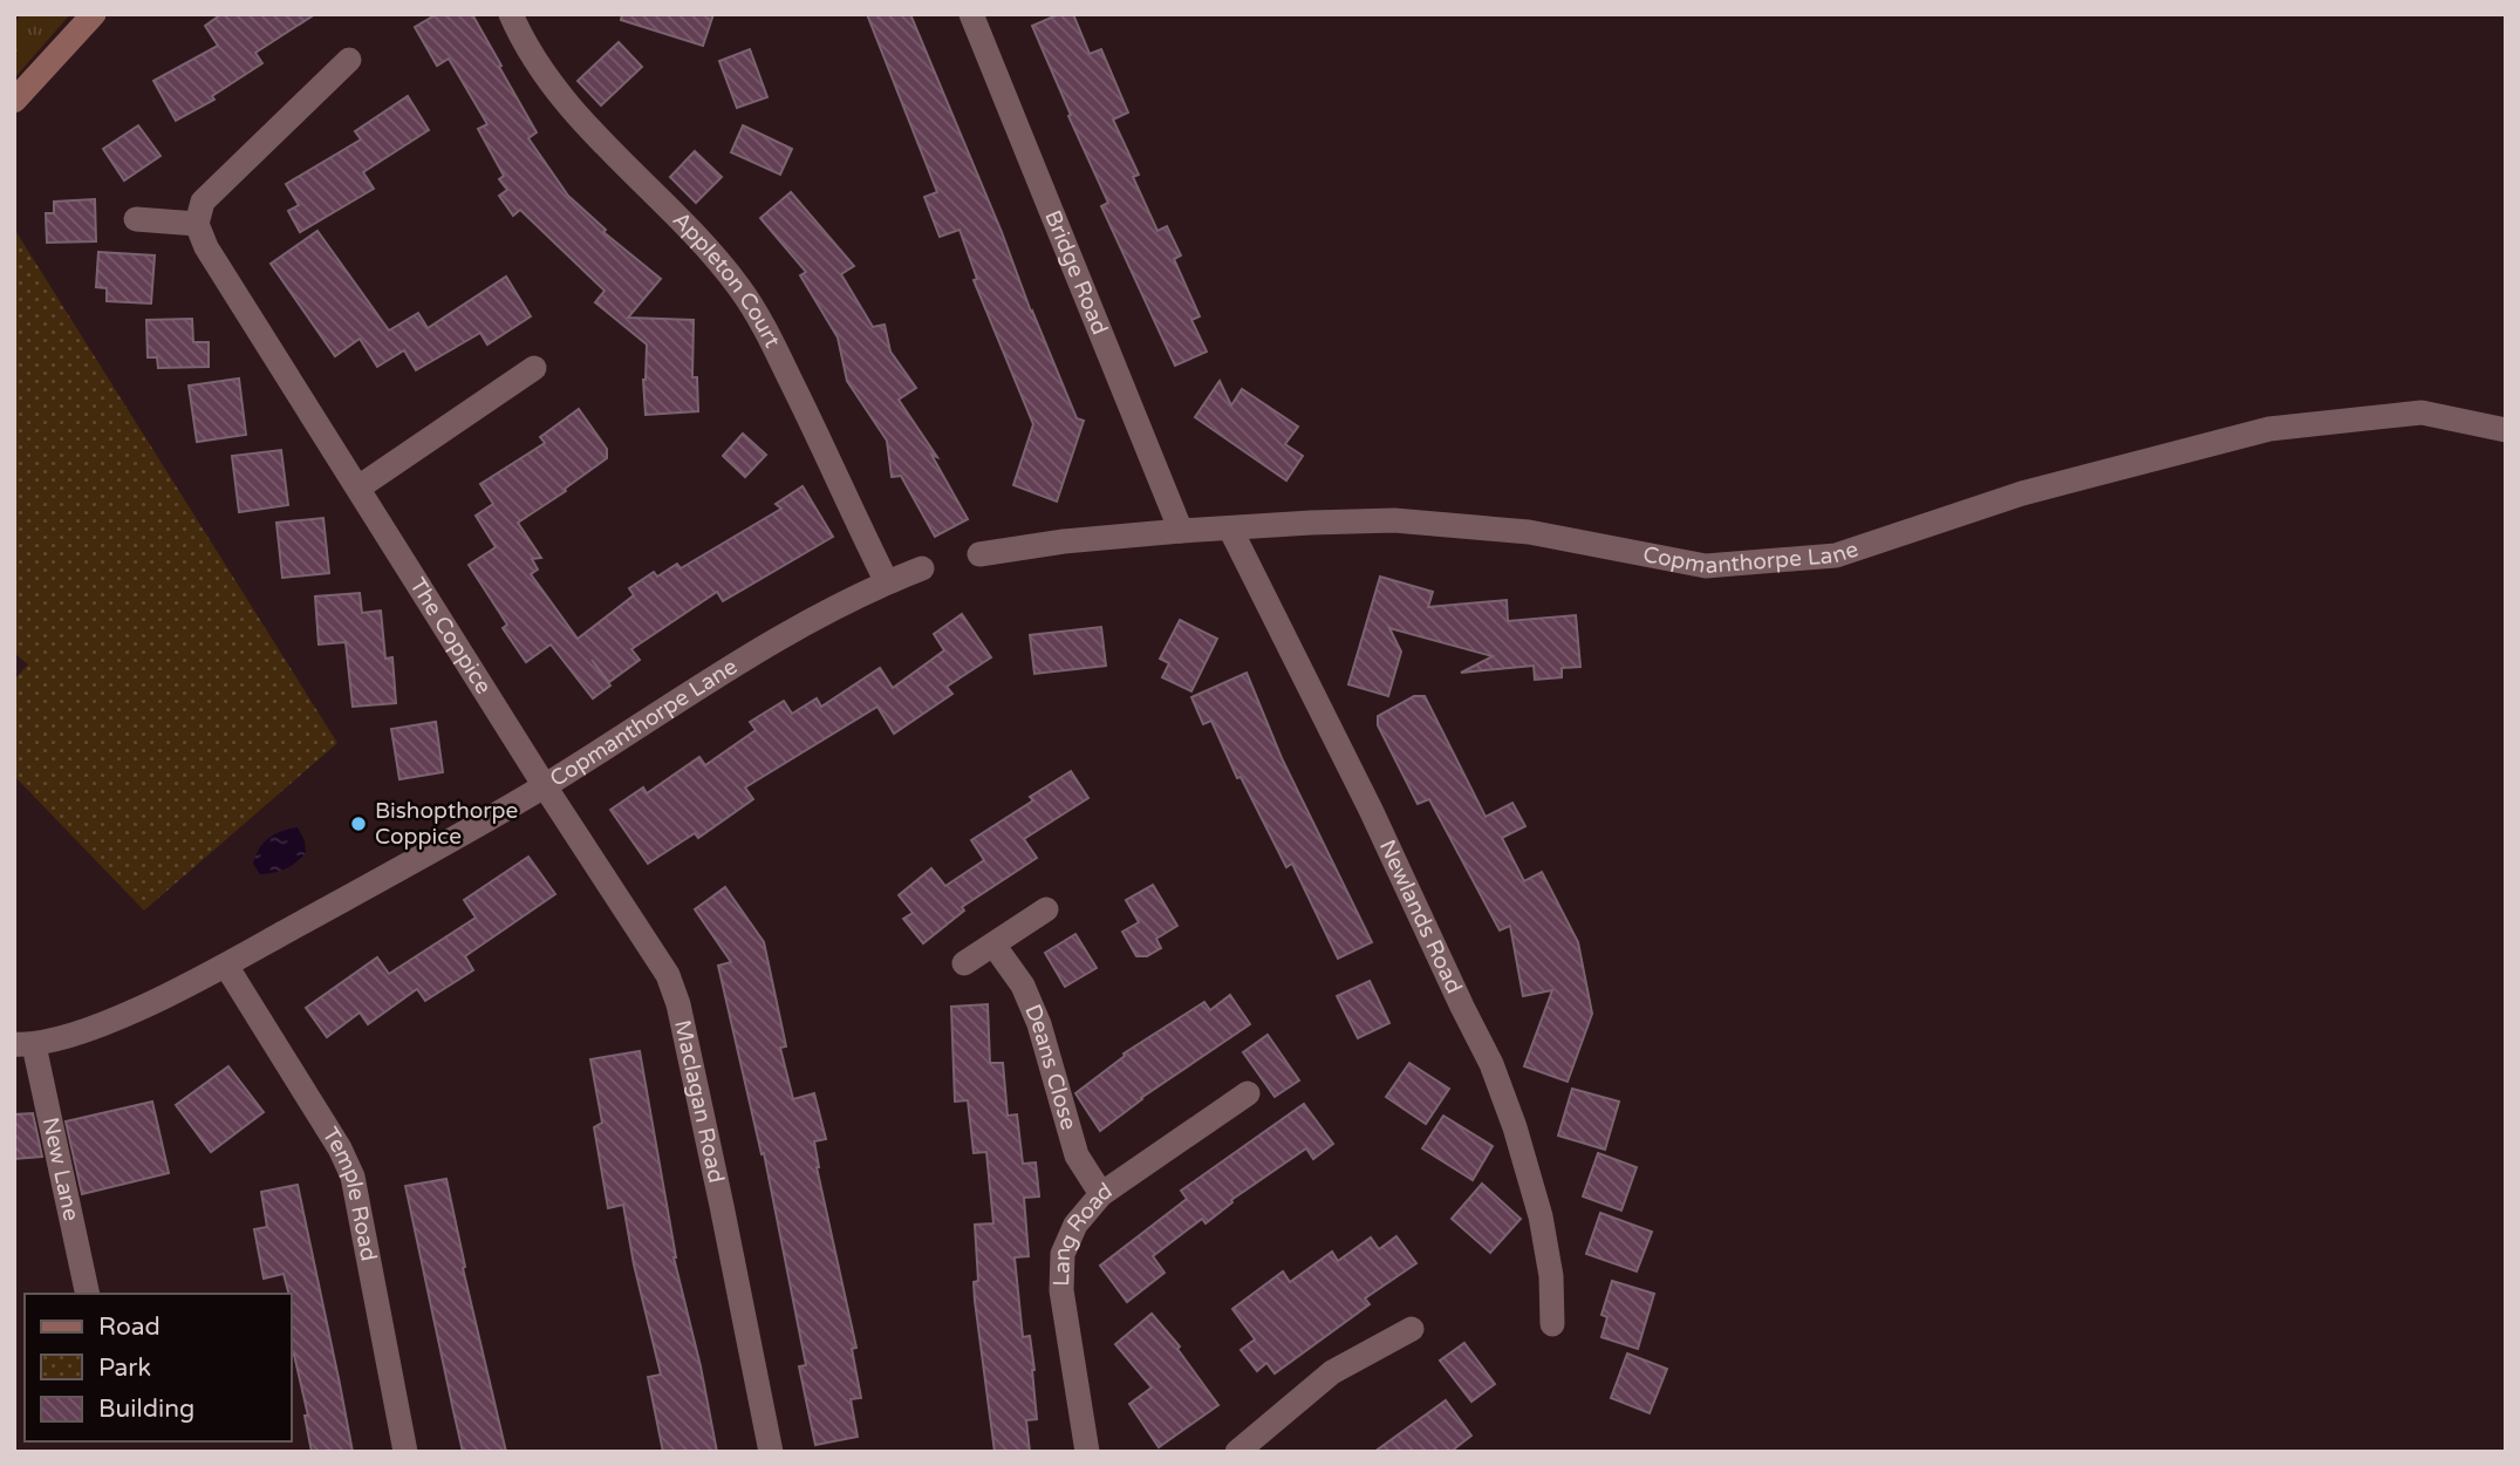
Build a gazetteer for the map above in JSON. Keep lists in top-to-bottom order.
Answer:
{
  "streets": {
    "street": [
      "Bridge Road",
      "Appleton Court",
      "Copmanthorpe Lane",
      "The Coppice",
      "Newlands Road",
      "Deans Close",
      "Maclagan Road",
      "New Lane",
      "Temple Road",
      "Lang Road"
    ]
  },
  "crossings": [
    ["Bridge Road", "Copmanthorpe Lane"],
    ["Appleton Court", "Copmanthorpe Lane"],
    ["Copmanthorpe Lane", "The Coppice"],
    ["Copmanthorpe Lane", "Newlands Road"],
    ["Copmanthorpe Lane", "Maclagan Road"],
    ["Copmanthorpe Lane", "New Lane"],
    ["Copmanthorpe Lane", "Temple Road"],
    ["The Coppice", "Maclagan Road"],
    ["Deans Close", "Lang Road"]
  ],
  "places": ["Bishopthorpe Coppice"],
  "legend": ["Road", "Park", "Building"]
}
